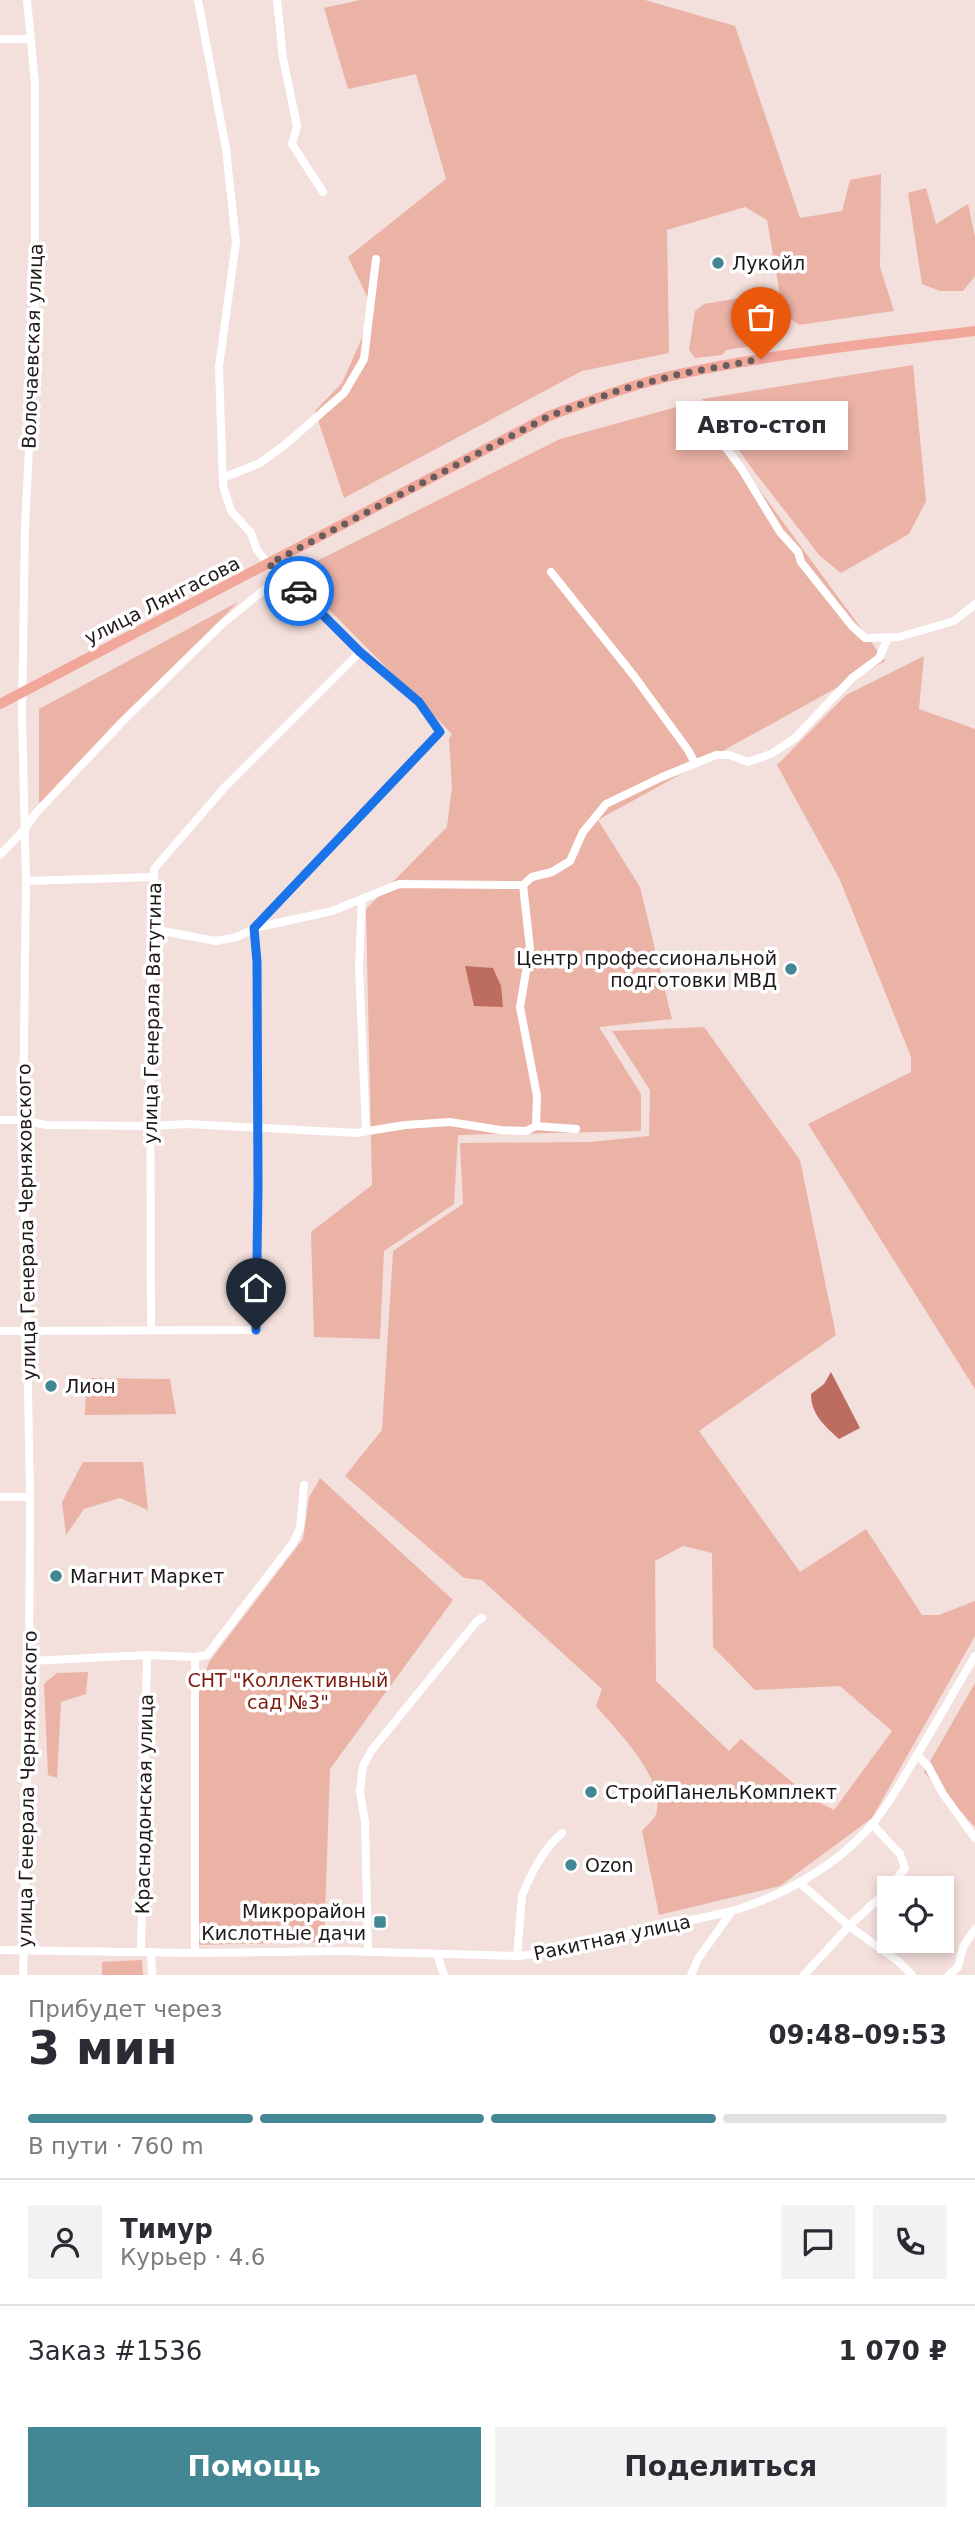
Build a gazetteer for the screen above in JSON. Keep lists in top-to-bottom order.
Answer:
{
  "streets": {
    "main road": ["улица Лянгасова"],
    "street": [
      "Волочаевская улица",
      "улица Генерала Ватутина",
      "улица Генерала Черняховского",
      "Краснодонская улица",
      "Ракитная улица"
    ]
  },
  "crossings": [
    ["Волочаевская улица", "улица Лянгасова"],
    ["Волочаевская улица", "улица Генерала Черняховского"],
    ["улица Генерала Черняховского", "Ракитная улица"],
    ["Краснодонская улица", "Ракитная улица"]
  ],
  "parks": ["СНТ \"Коллективный сад №3\""],
  "places": {
    "other": [
      "Лукойл",
      "Авто-стоп",
      "Центр профессиональной подготовки МВД",
      "Лион",
      "Магнит Маркет",
      "СтройПанельКомплект",
      "Ozon"
    ],
    "transit": ["Микрорайон Кислотные дачи"]
  },
  "page": {
    "bubble": "Авто-стоп",
    "heading": ["3 мин", "Прибудет через", "09:48–09:53"],
    "panel": [
      "Тимур",
      "Курьер · 4.6",
      "Заказ #1536",
      "1 070 ₽"
    ],
    "bar": "В пути · 760 m",
    "buttons": ["Помощь", "Поделиться"]
  }
}
